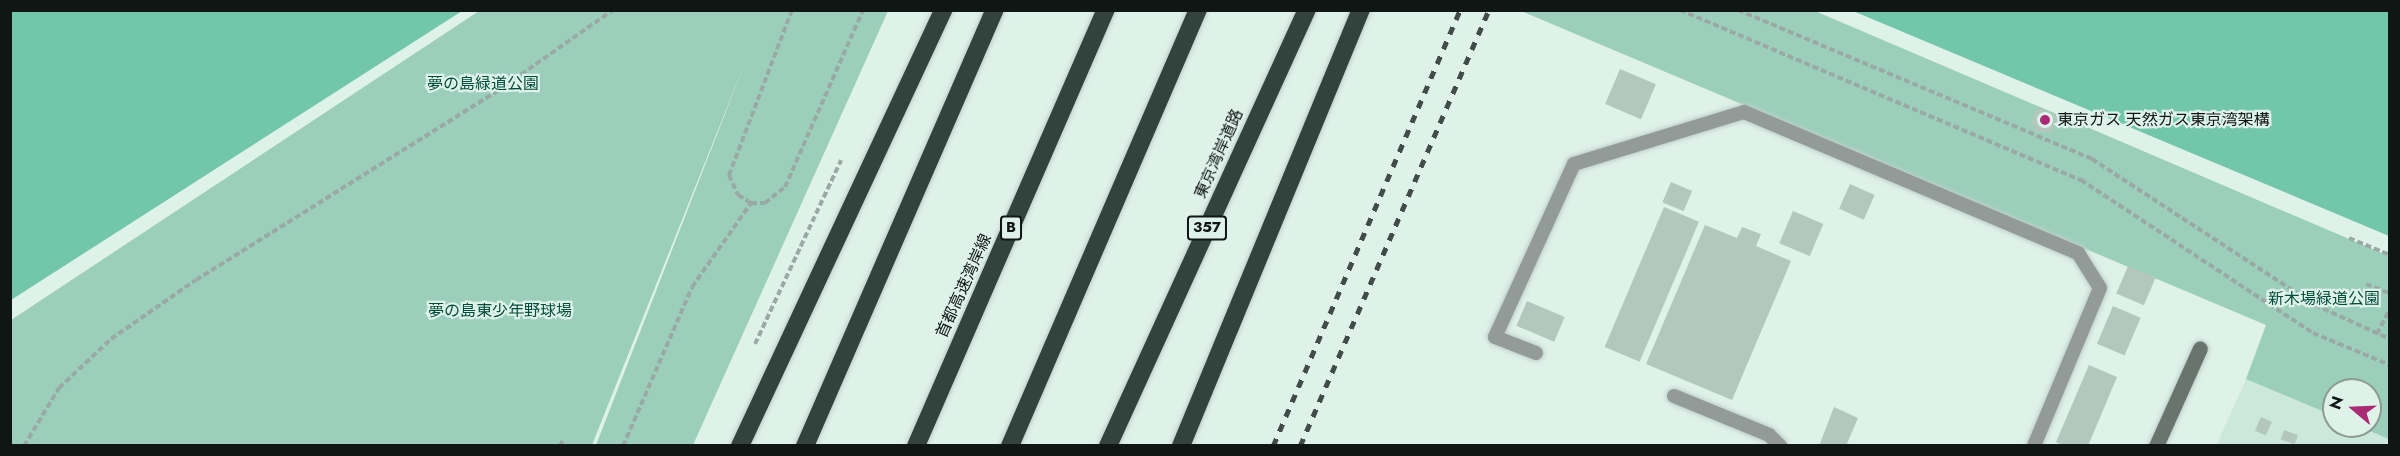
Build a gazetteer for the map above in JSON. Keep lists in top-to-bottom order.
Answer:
{
  "streets": {
    "highway": [
      "東京湾岸道路",
      "B",
      "357",
      "首都高速湾岸線"
    ]
  },
  "parks": ["夢の島緑道公園", "新木場緑道公園", "夢の島東少年野球場"],
  "places": ["東京ガス 天然ガス東京湾架構"],
  "north": "left"
}
